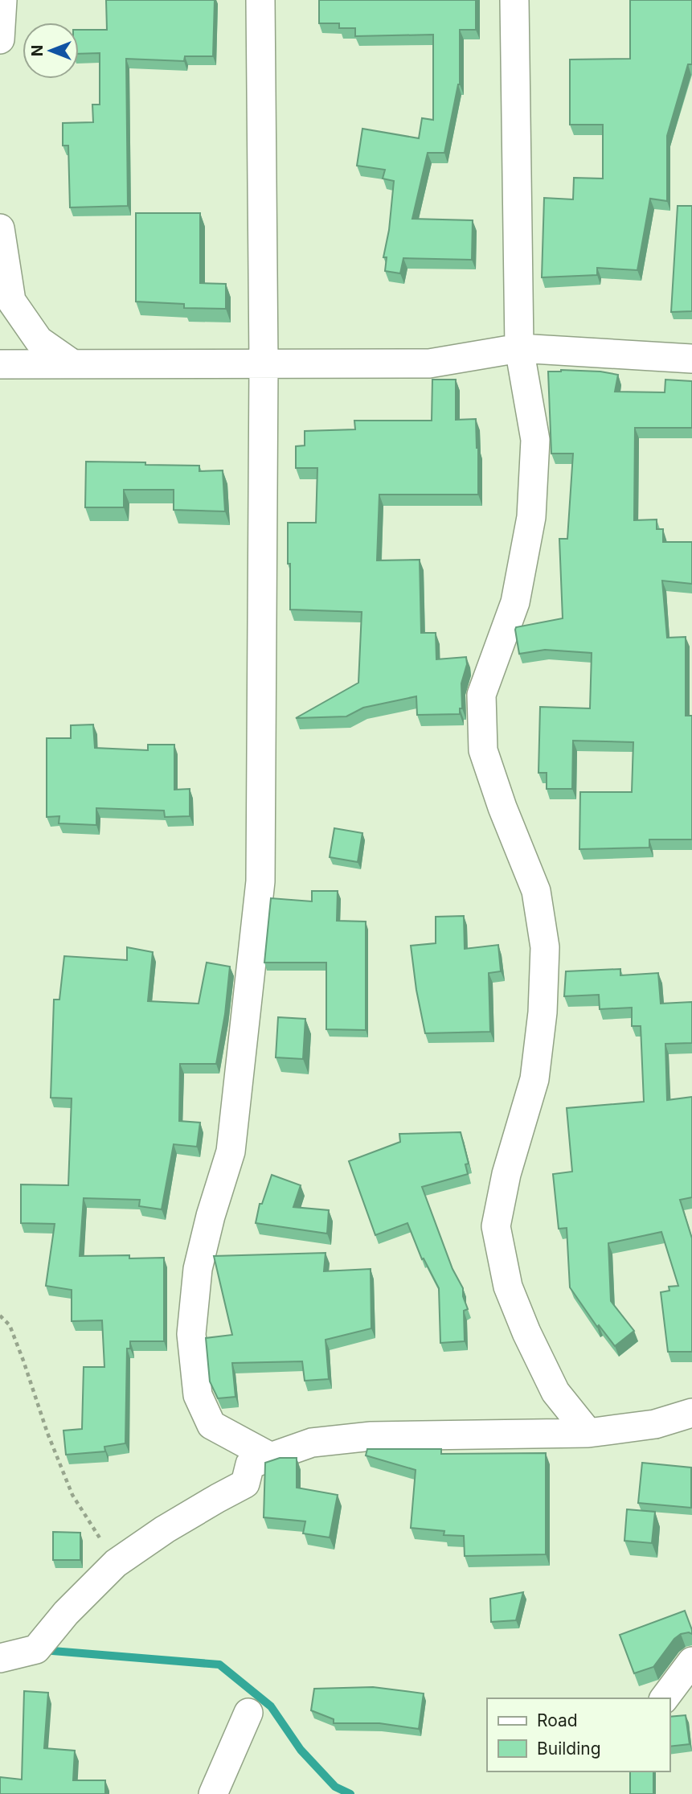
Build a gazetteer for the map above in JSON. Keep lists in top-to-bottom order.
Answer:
{
  "legend": ["Road", "Building"],
  "north": "left"
}
